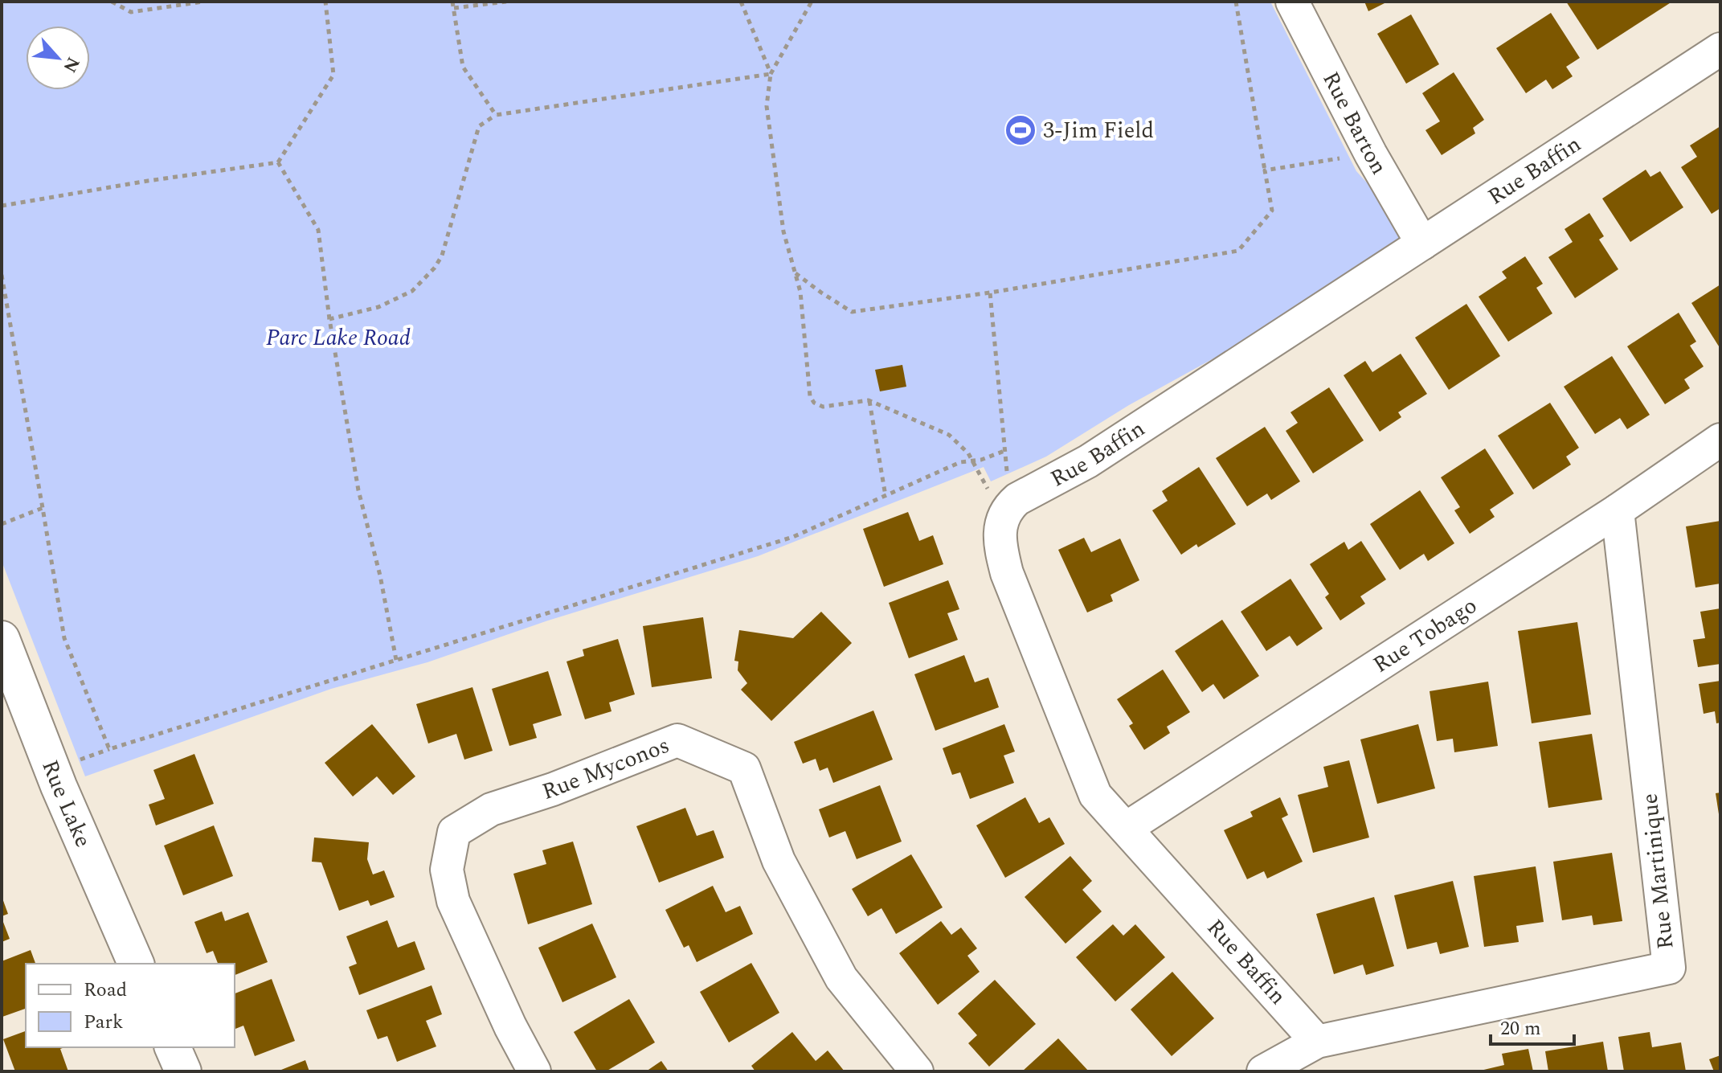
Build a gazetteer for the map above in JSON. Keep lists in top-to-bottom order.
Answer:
{
  "streets": {
    "street": [
      "Rue Barton",
      "Rue Baffin",
      "Rue Tobago",
      "Rue Myconos",
      "Rue Lake",
      "Rue Martinique"
    ]
  },
  "crossings": [
    ["Rue Barton", "Rue Baffin"],
    ["Rue Baffin", "Rue Tobago"],
    ["Rue Baffin", "Rue Martinique"],
    ["Rue Tobago", "Rue Martinique"]
  ],
  "parks": ["Parc Lake Road"],
  "places": {
    "sports": ["3-Jim Field"]
  },
  "legend": ["Road", "Park"],
  "scale_bar": "20 m",
  "north": "bottom right"
}
